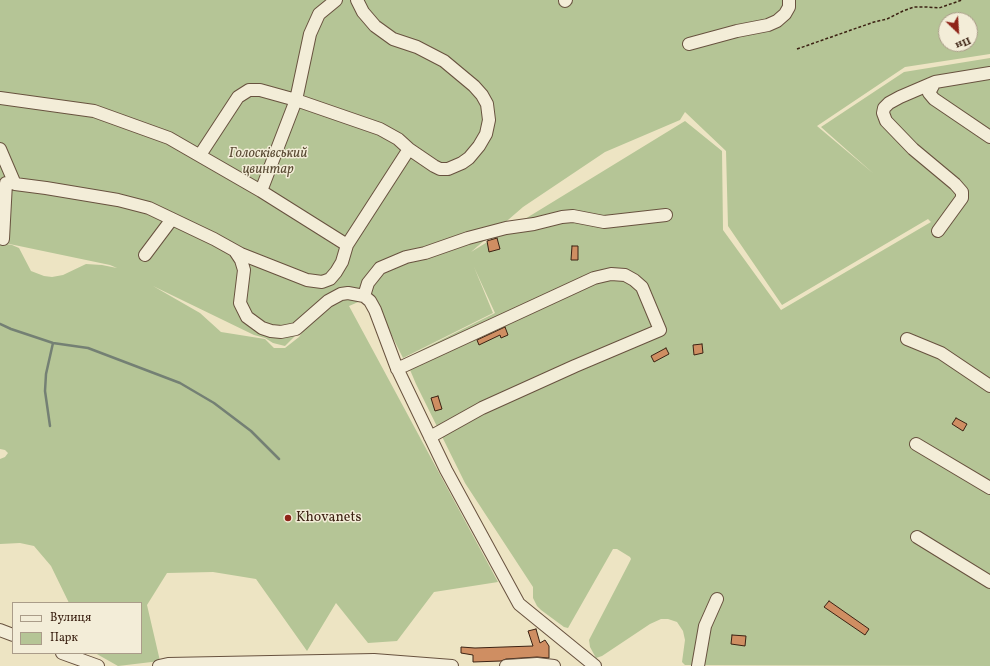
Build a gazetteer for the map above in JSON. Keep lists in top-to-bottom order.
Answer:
{
  "parks": ["Голосківський цвинтар"],
  "places": ["Khovanets"],
  "legend": ["Вулиця", "Парк"],
  "north": "bottom right"
}
